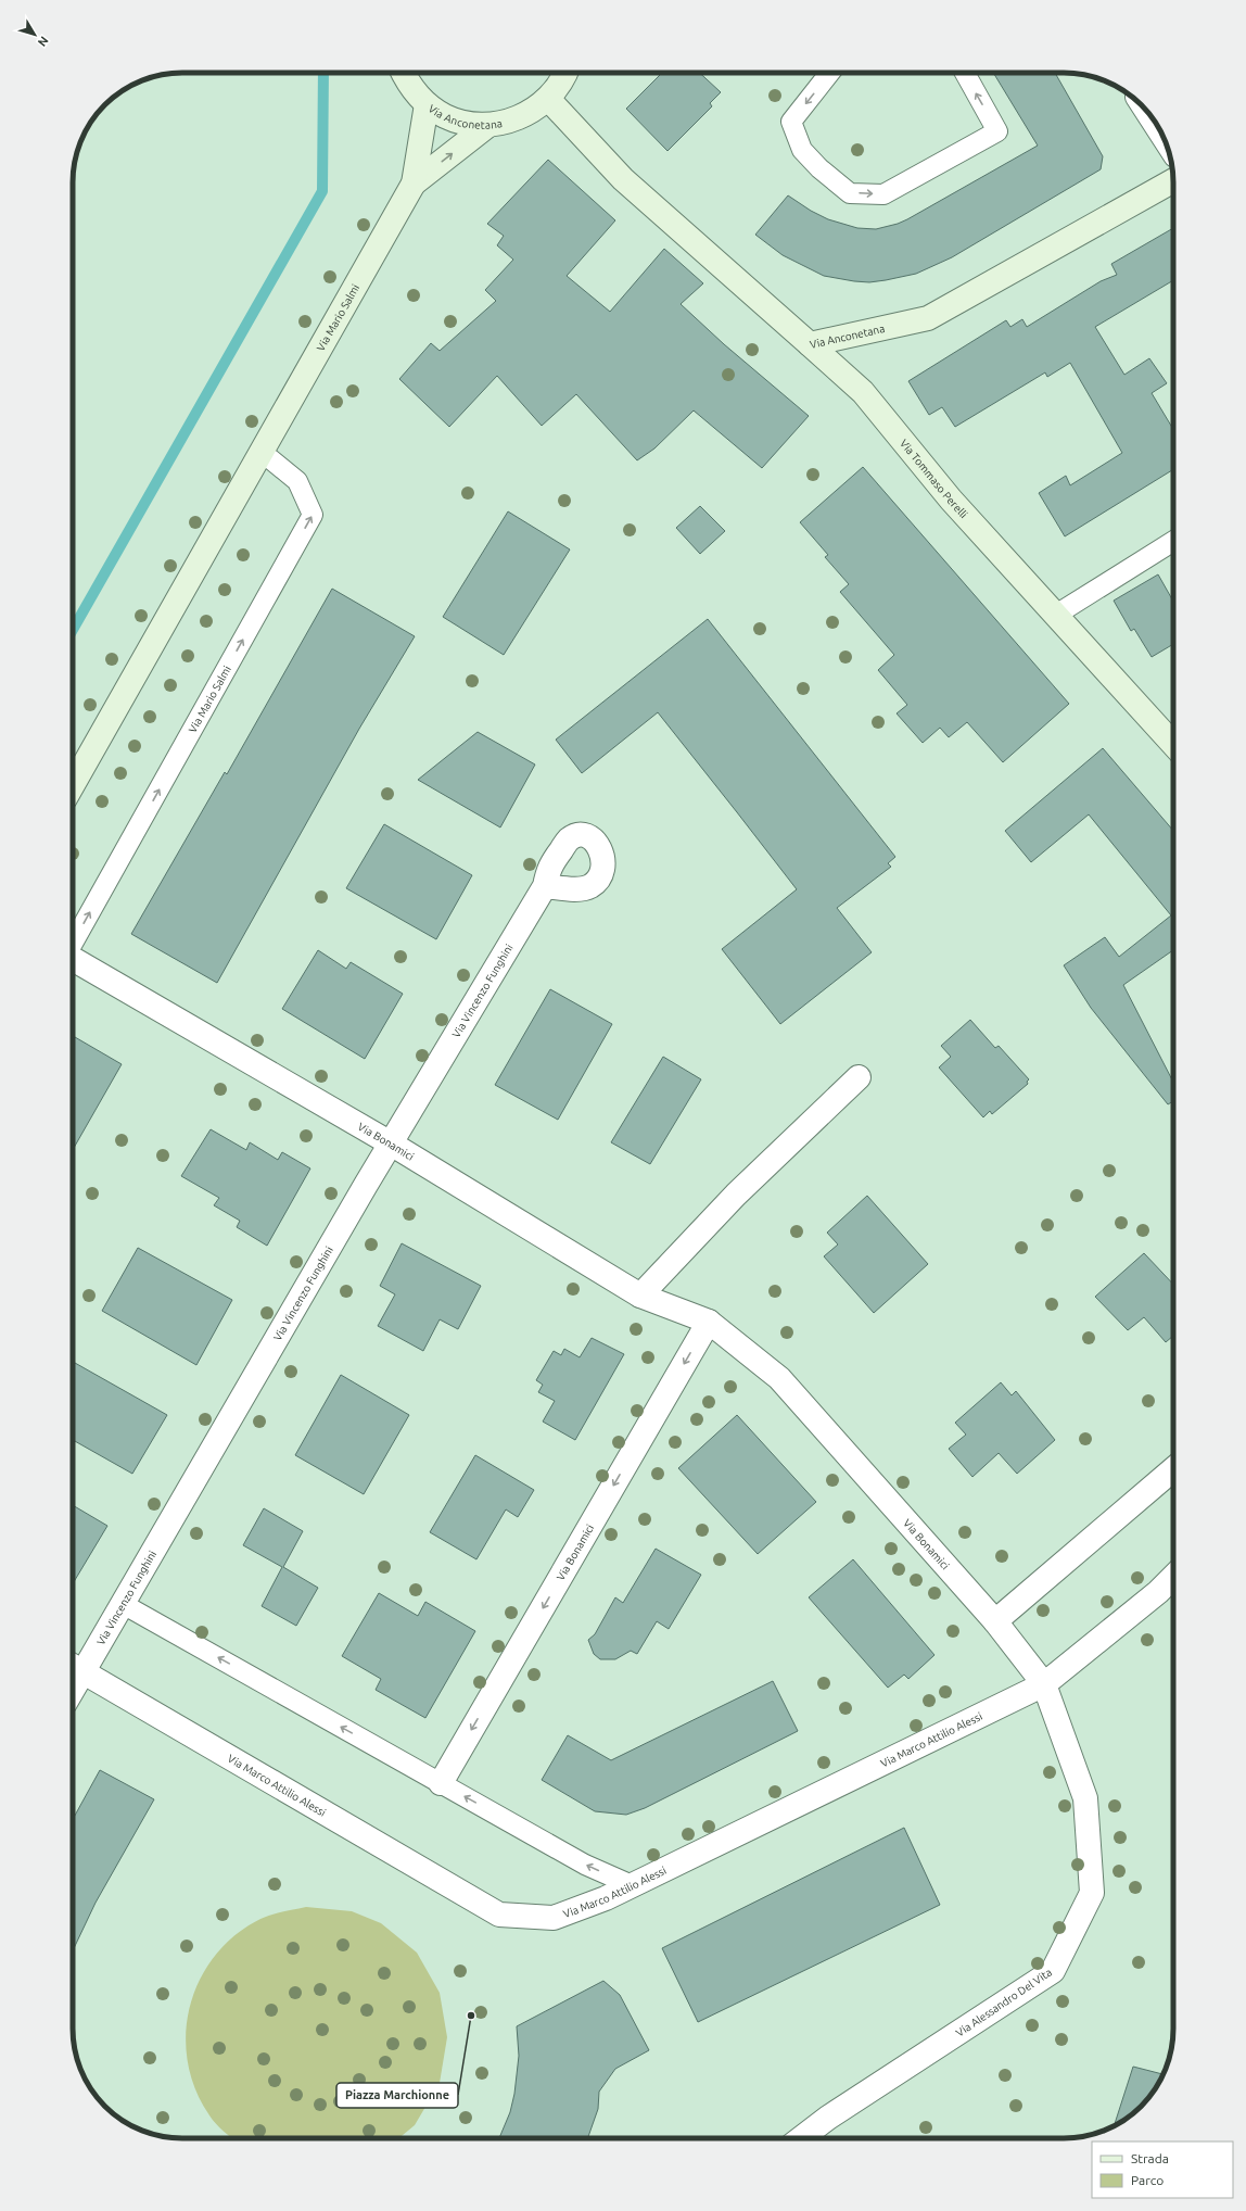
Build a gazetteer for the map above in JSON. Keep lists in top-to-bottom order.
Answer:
{
  "streets": {
    "street": [
      "Via Anconetana",
      "Via Mario Salmi",
      "Via Tommaso Perelli",
      "Via Vincenzo Funghini",
      "Via Bonamici",
      "Via Marco Attilio Alessi",
      "Via Alessandro Del Vita"
    ]
  },
  "crossings": [
    ["Via Anconetana", "Via Mario Salmi"],
    ["Via Anconetana", "Via Tommaso Perelli"],
    ["Via Vincenzo Funghini", "Via Bonamici"],
    ["Via Vincenzo Funghini", "Via Marco Attilio Alessi"],
    ["Via Bonamici", "Via Marco Attilio Alessi"],
    ["Via Bonamici", "Via Alessandro Del Vita"],
    ["Via Marco Attilio Alessi", "Via Alessandro Del Vita"]
  ],
  "places": ["Piazza Marchionne"],
  "legend": ["Strada", "Parco"],
  "north": "bottom right"
}
